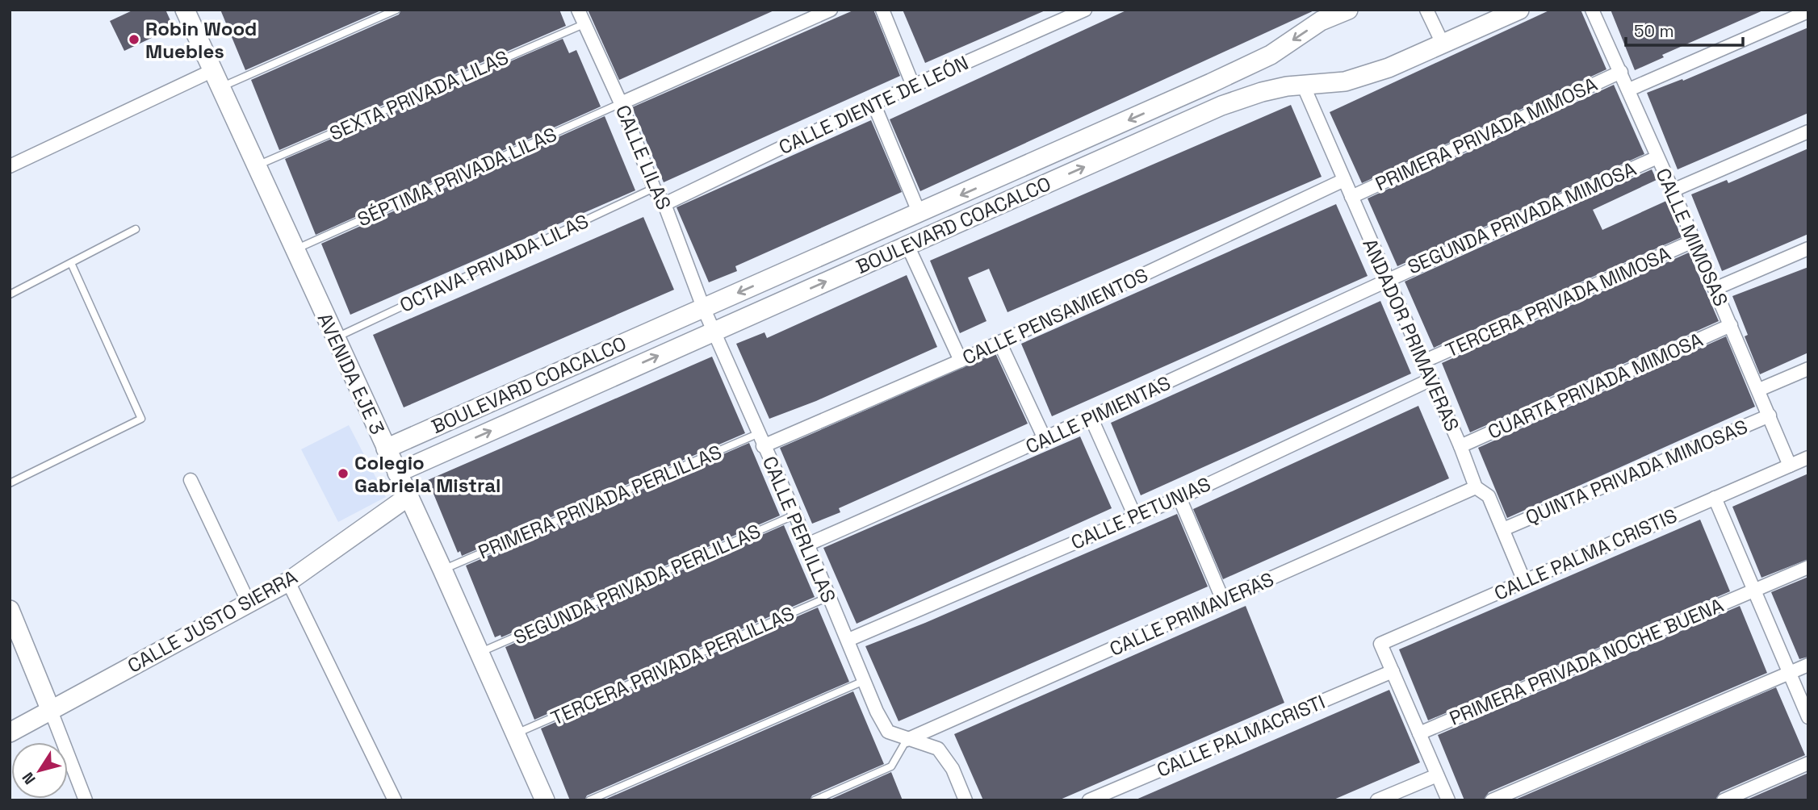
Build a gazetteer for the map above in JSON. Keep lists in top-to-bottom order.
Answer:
{
  "streets": {
    "main road": ["BOULEVARD COACALCO", "AVENIDA EJE 3", "CALLE JUSTO SIERRA"],
    "street": [
      "CALLE DIENTE DE LEÓN",
      "PRIMERA PRIVADA MIMOSA",
      "CALLE LILAS",
      "SEGUNDA PRIVADA MIMOSA",
      "CALLE MIMOSAS",
      "TERCERA PRIVADA MIMOSA",
      "CALLE PENSAMIENTOS",
      "ANDADOR PRIMAVERAS",
      "CUARTA PRIVADA MIMOSA",
      "CALLE PIMIENTAS",
      "QUINTA PRIVADA MIMOSAS",
      "CALLE PETUNIAS",
      "CALLE PERLILLAS",
      "CALLE PALMA CRISTIS",
      "CALLE PRIMAVERAS",
      "PRIMERA PRIVADA NOCHE BUENA",
      "CALLE PALMACRISTI"
    ],
    "lane": [
      "SEXTA PRIVADA LILAS",
      "SÉPTIMA PRIVADA LILAS",
      "OCTAVA PRIVADA LILAS",
      "PRIMERA PRIVADA PERLILLAS",
      "SEGUNDA PRIVADA PERLILLAS",
      "TERCERA PRIVADA PERLILLAS"
    ]
  },
  "crossings": [
    ["SEXTA PRIVADA LILAS", "CALLE LILAS"],
    ["SEXTA PRIVADA LILAS", "AVENIDA EJE 3"],
    ["CALLE DIENTE DE LEÓN", "CALLE LILAS"],
    ["PRIMERA PRIVADA MIMOSA", "CALLE MIMOSAS"],
    ["PRIMERA PRIVADA MIMOSA", "ANDADOR PRIMAVERAS"],
    ["CALLE LILAS", "SÉPTIMA PRIVADA LILAS"],
    ["CALLE LILAS", "BOULEVARD COACALCO"],
    ["CALLE LILAS", "OCTAVA PRIVADA LILAS"],
    ["CALLE LILAS", "CALLE PERLILLAS"],
    ["SÉPTIMA PRIVADA LILAS", "AVENIDA EJE 3"],
    ["SEGUNDA PRIVADA MIMOSA", "CALLE MIMOSAS"],
    ["SEGUNDA PRIVADA MIMOSA", "ANDADOR PRIMAVERAS"],
    ["SEGUNDA PRIVADA MIMOSA", "CALLE PIMIENTAS"],
    ["BOULEVARD COACALCO", "ANDADOR PRIMAVERAS"],
    ["BOULEVARD COACALCO", "AVENIDA EJE 3"],
    ["BOULEVARD COACALCO", "CALLE PERLILLAS"],
    ["CALLE MIMOSAS", "TERCERA PRIVADA MIMOSA"],
    ["CALLE MIMOSAS", "CUARTA PRIVADA MIMOSA"],
    ["CALLE MIMOSAS", "QUINTA PRIVADA MIMOSAS"],
    ["CALLE MIMOSAS", "CALLE PALMA CRISTIS"],
    ["OCTAVA PRIVADA LILAS", "AVENIDA EJE 3"],
    ["TERCERA PRIVADA MIMOSA", "ANDADOR PRIMAVERAS"],
    ["CALLE PENSAMIENTOS", "ANDADOR PRIMAVERAS"],
    ["CALLE PENSAMIENTOS", "PRIMERA PRIVADA PERLILLAS"],
    ["CALLE PENSAMIENTOS", "CALLE PERLILLAS"],
    ["ANDADOR PRIMAVERAS", "CUARTA PRIVADA MIMOSA"],
    ["ANDADOR PRIMAVERAS", "CALLE PIMIENTAS"],
    ["ANDADOR PRIMAVERAS", "QUINTA PRIVADA MIMOSAS"],
    ["ANDADOR PRIMAVERAS", "CALLE PETUNIAS"],
    ["ANDADOR PRIMAVERAS", "CALLE PALMA CRISTIS"],
    ["ANDADOR PRIMAVERAS", "CALLE PRIMAVERAS"],
    ["AVENIDA EJE 3", "PRIMERA PRIVADA PERLILLAS"],
    ["AVENIDA EJE 3", "SEGUNDA PRIVADA PERLILLAS"],
    ["AVENIDA EJE 3", "CALLE JUSTO SIERRA"],
    ["AVENIDA EJE 3", "TERCERA PRIVADA PERLILLAS"],
    ["CALLE PIMIENTAS", "CALLE PERLILLAS"],
    ["PRIMERA PRIVADA PERLILLAS", "CALLE PERLILLAS"],
    ["CALLE PETUNIAS", "CALLE PERLILLAS"],
    ["CALLE PERLILLAS", "SEGUNDA PRIVADA PERLILLAS"],
    ["CALLE PERLILLAS", "CALLE PRIMAVERAS"],
    ["CALLE PERLILLAS", "TERCERA PRIVADA PERLILLAS"],
    ["CALLE PALMA CRISTIS", "CALLE PALMACRISTI"]
  ],
  "places": ["Robin Wood Muebles", "Colegio Gabriela Mistral"],
  "scale_bar": "50 m",
  "north": "bottom left"
}
